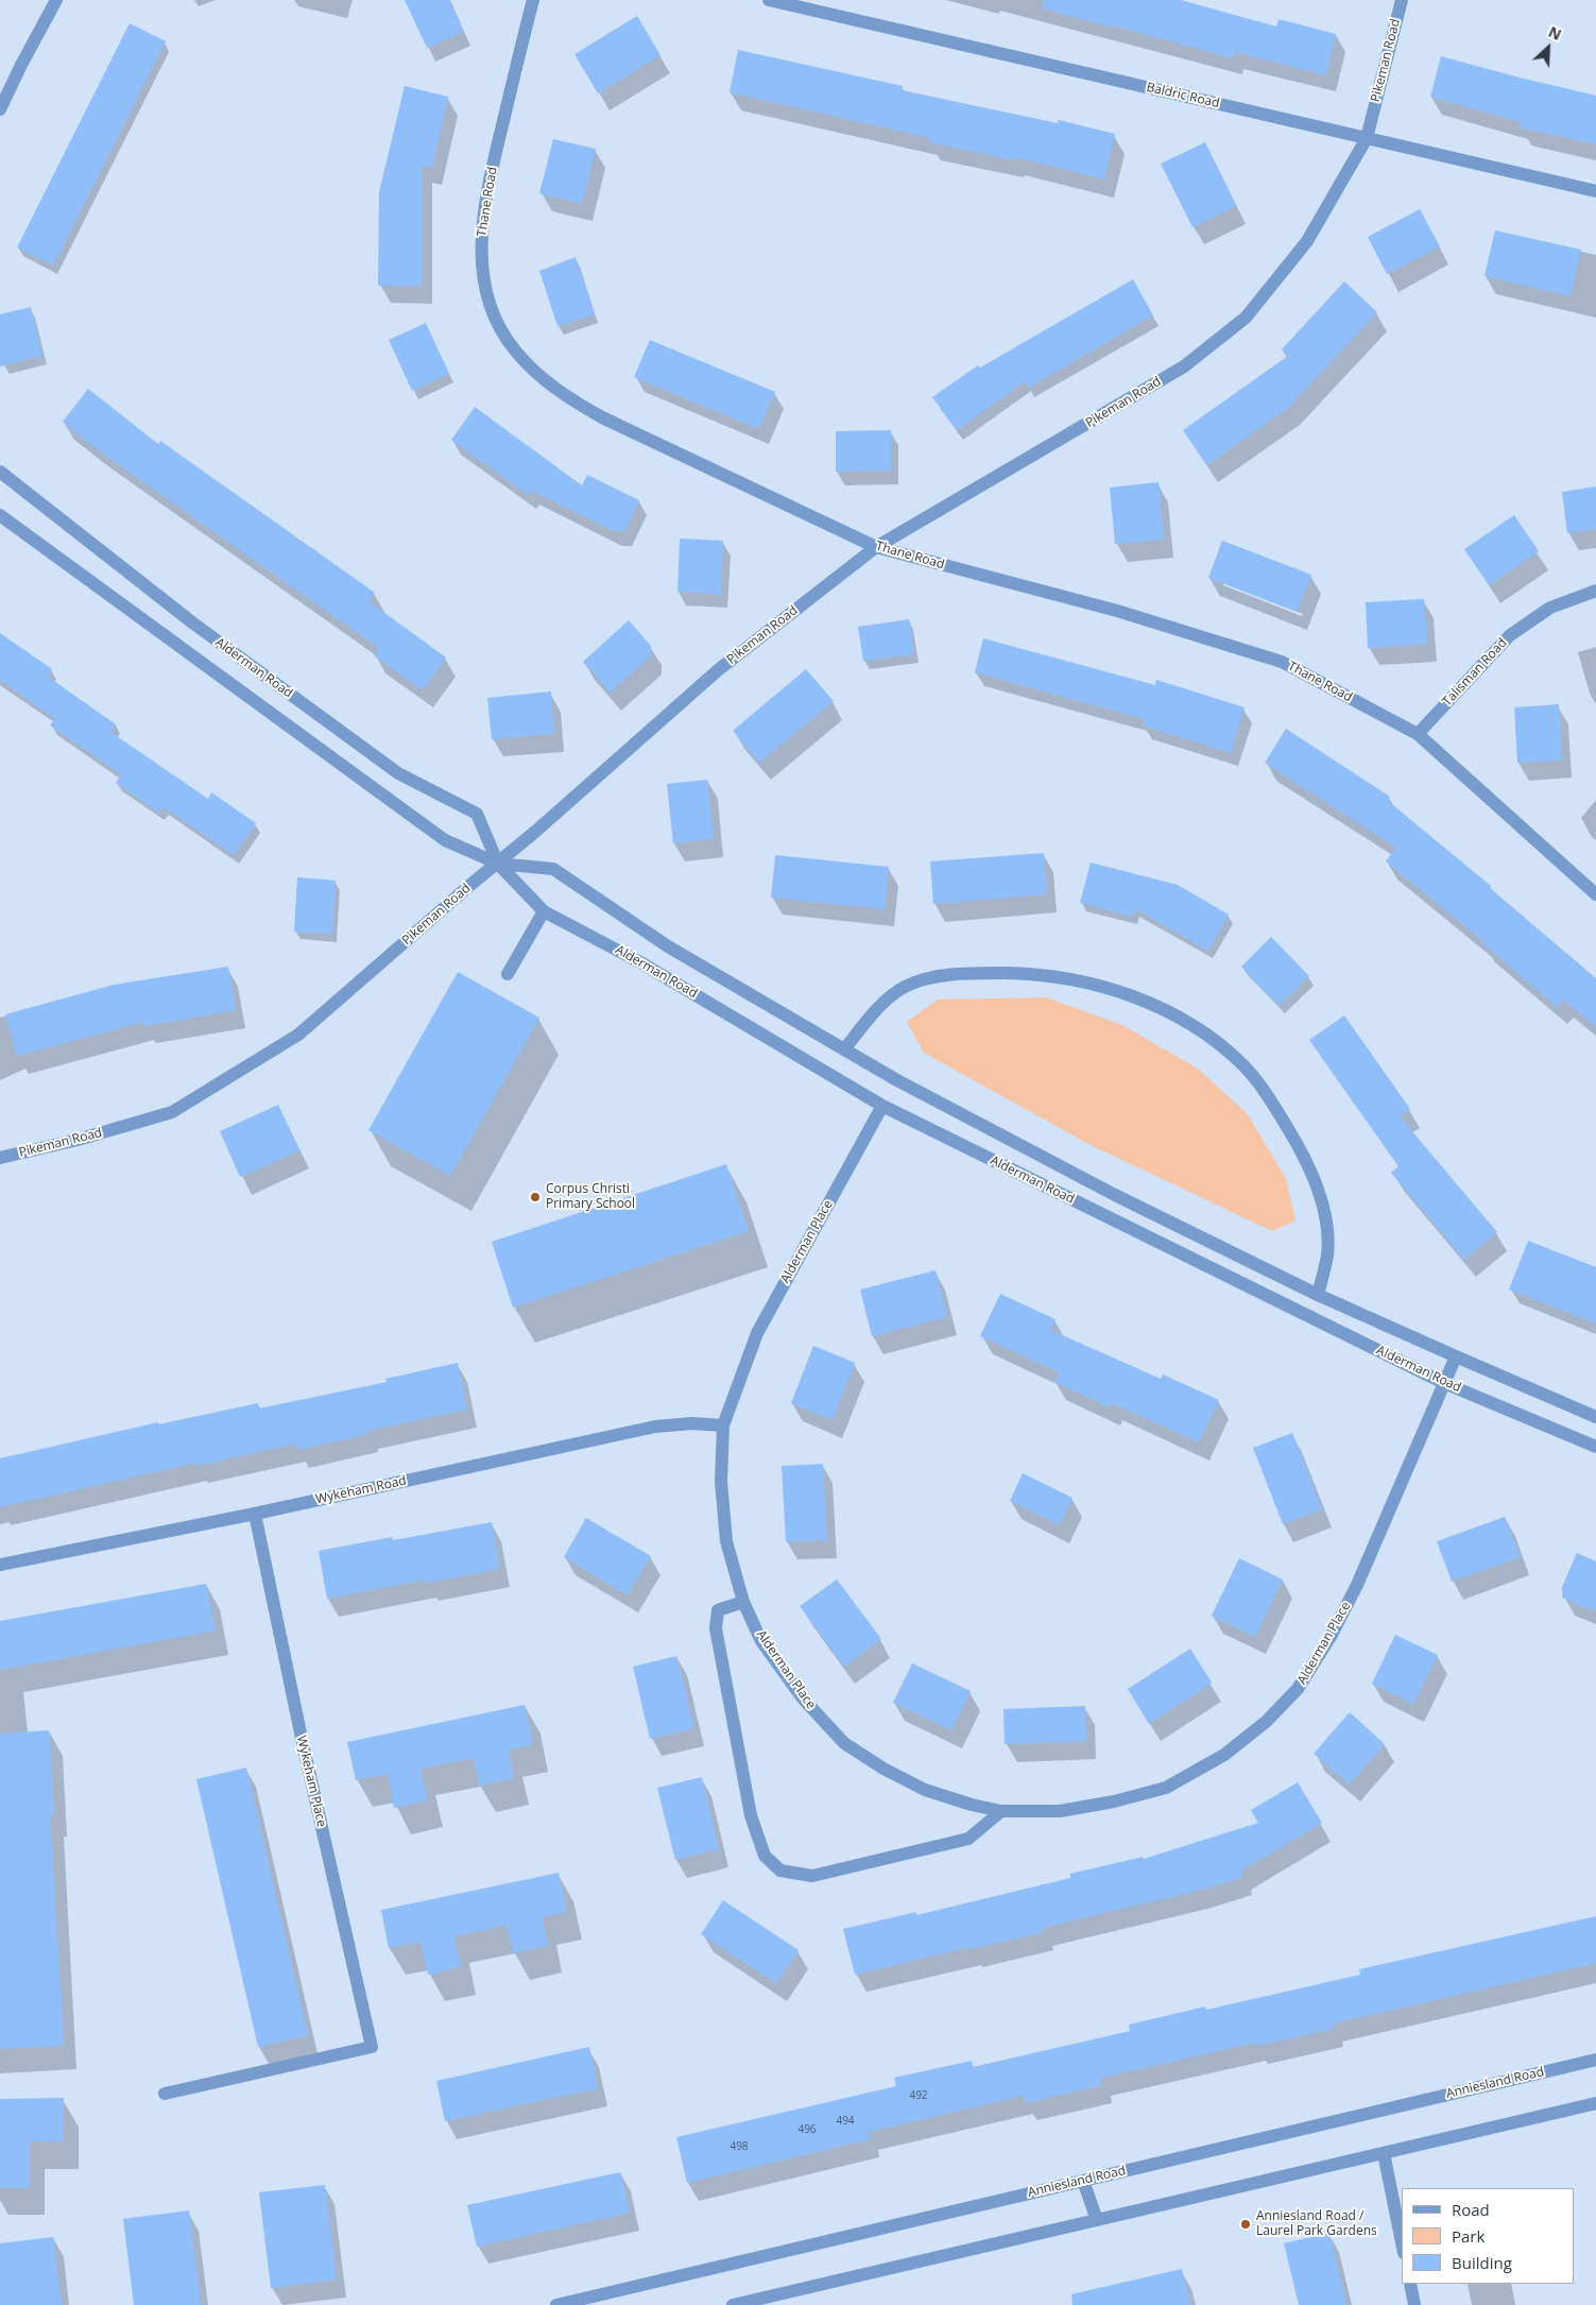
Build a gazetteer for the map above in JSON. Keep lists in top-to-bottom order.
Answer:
{
  "streets": {
    "street": [
      "Pikeman Road",
      "Baldric Road",
      "Thane Road",
      "Alderman Road",
      "Talisman Road",
      "Alderman Place",
      "Wykeham Road",
      "Wykeham Place",
      "Anniesland Road"
    ]
  },
  "crossings": [
    ["Pikeman Road", "Baldric Road"],
    ["Pikeman Road", "Thane Road"],
    ["Pikeman Road", "Alderman Road"],
    ["Thane Road", "Talisman Road"],
    ["Alderman Road", "Alderman Place"],
    ["Alderman Place", "Wykeham Road"],
    ["Wykeham Road", "Wykeham Place"]
  ],
  "places": ["Corpus Christi Primary School", "Anniesland Road / Laurel Park Gardens"],
  "house_numbers": [
    "492",
    "494",
    "496",
    "498"
  ],
  "legend": ["Road", "Park", "Building"],
  "north": "top right"
}
